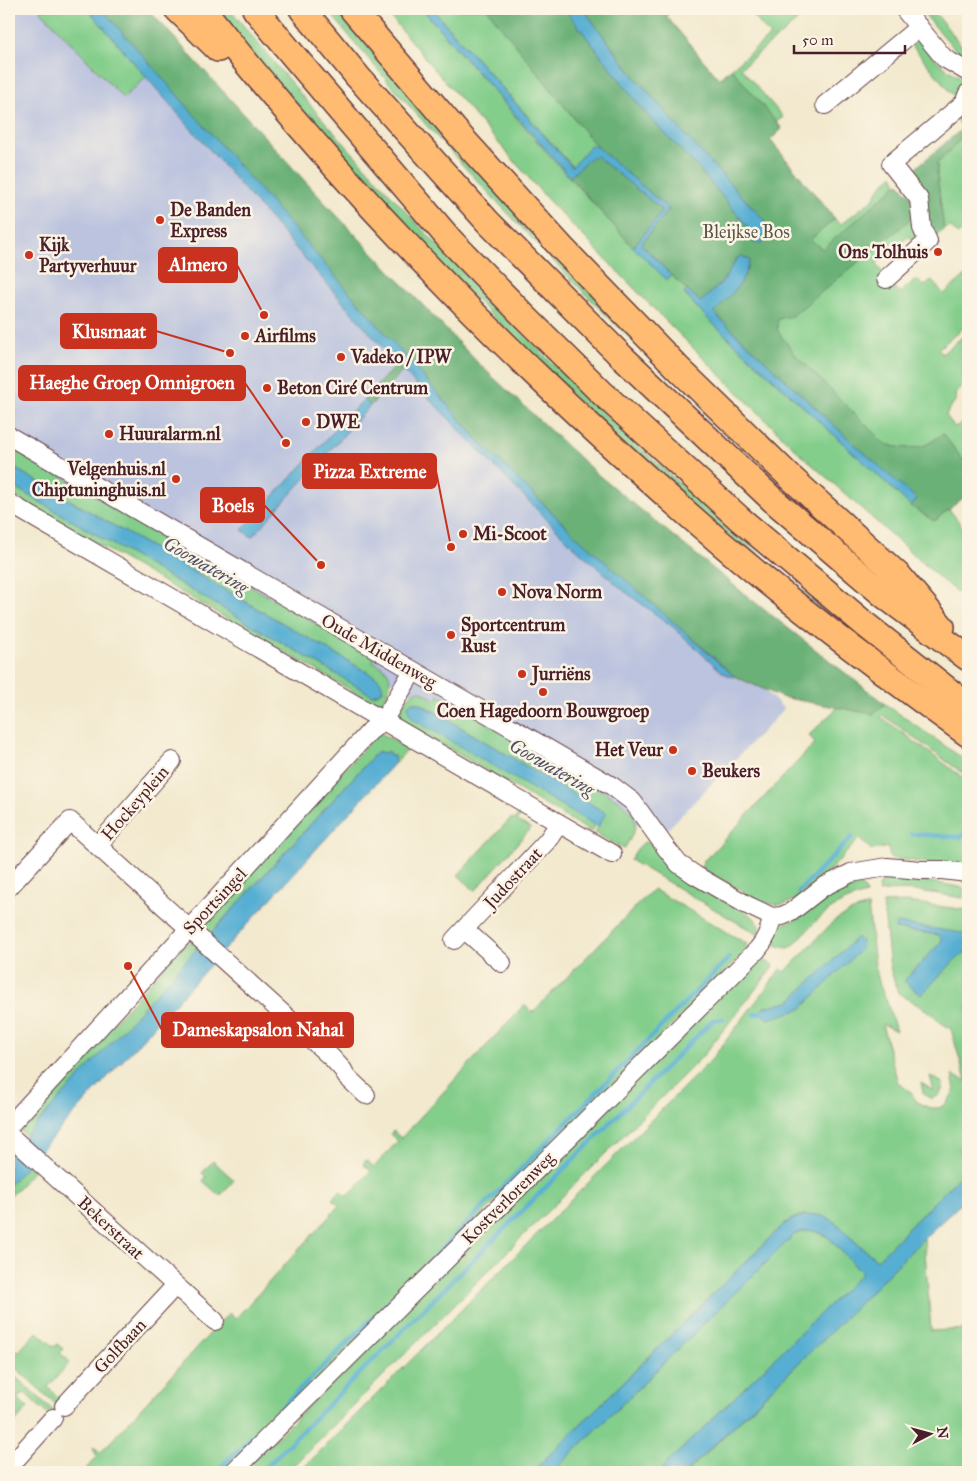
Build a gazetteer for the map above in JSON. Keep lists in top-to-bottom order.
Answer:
{
  "streets": {
    "street": [
      "Oude Middenweg",
      "Hockeyplein",
      "Judostraat",
      "Sportsingel",
      "Kostverlorenweg",
      "Bekerstraat",
      "Golfbaan"
    ]
  },
  "crossings": [
    ["Oude Middenweg", "Sportsingel"],
    ["Oude Middenweg", "Kostverlorenweg"],
    ["Sportsingel", "Bekerstraat"],
    ["Bekerstraat", "Golfbaan"]
  ],
  "water": ["Goowatering"],
  "parks": ["Bleijkse Bos"],
  "places": [
    "De Banden Express",
    "Ons Tolhuis",
    "Kijk Partyverhuur",
    "Almero",
    "Airfilms",
    "Klusmaat",
    "Vadeko / IPW",
    "Beton Ciré Centrum",
    "DWE",
    "Huuralarm.nl",
    "Haeghe Groep Omnigroen",
    "Velgenhuis.nl Chiptuninghuis.nl",
    "Mi-Scoot",
    "Pizza Extreme",
    "Boels",
    "Nova Norm",
    "Sportcentrum Rust",
    "Jurriëns",
    "Coen Hagedoorn Bouwgroep",
    "Het Veur",
    "Beukers",
    "Dameskapsalon Nahal"
  ],
  "scale_bar": "50 m",
  "north": "right"
}
